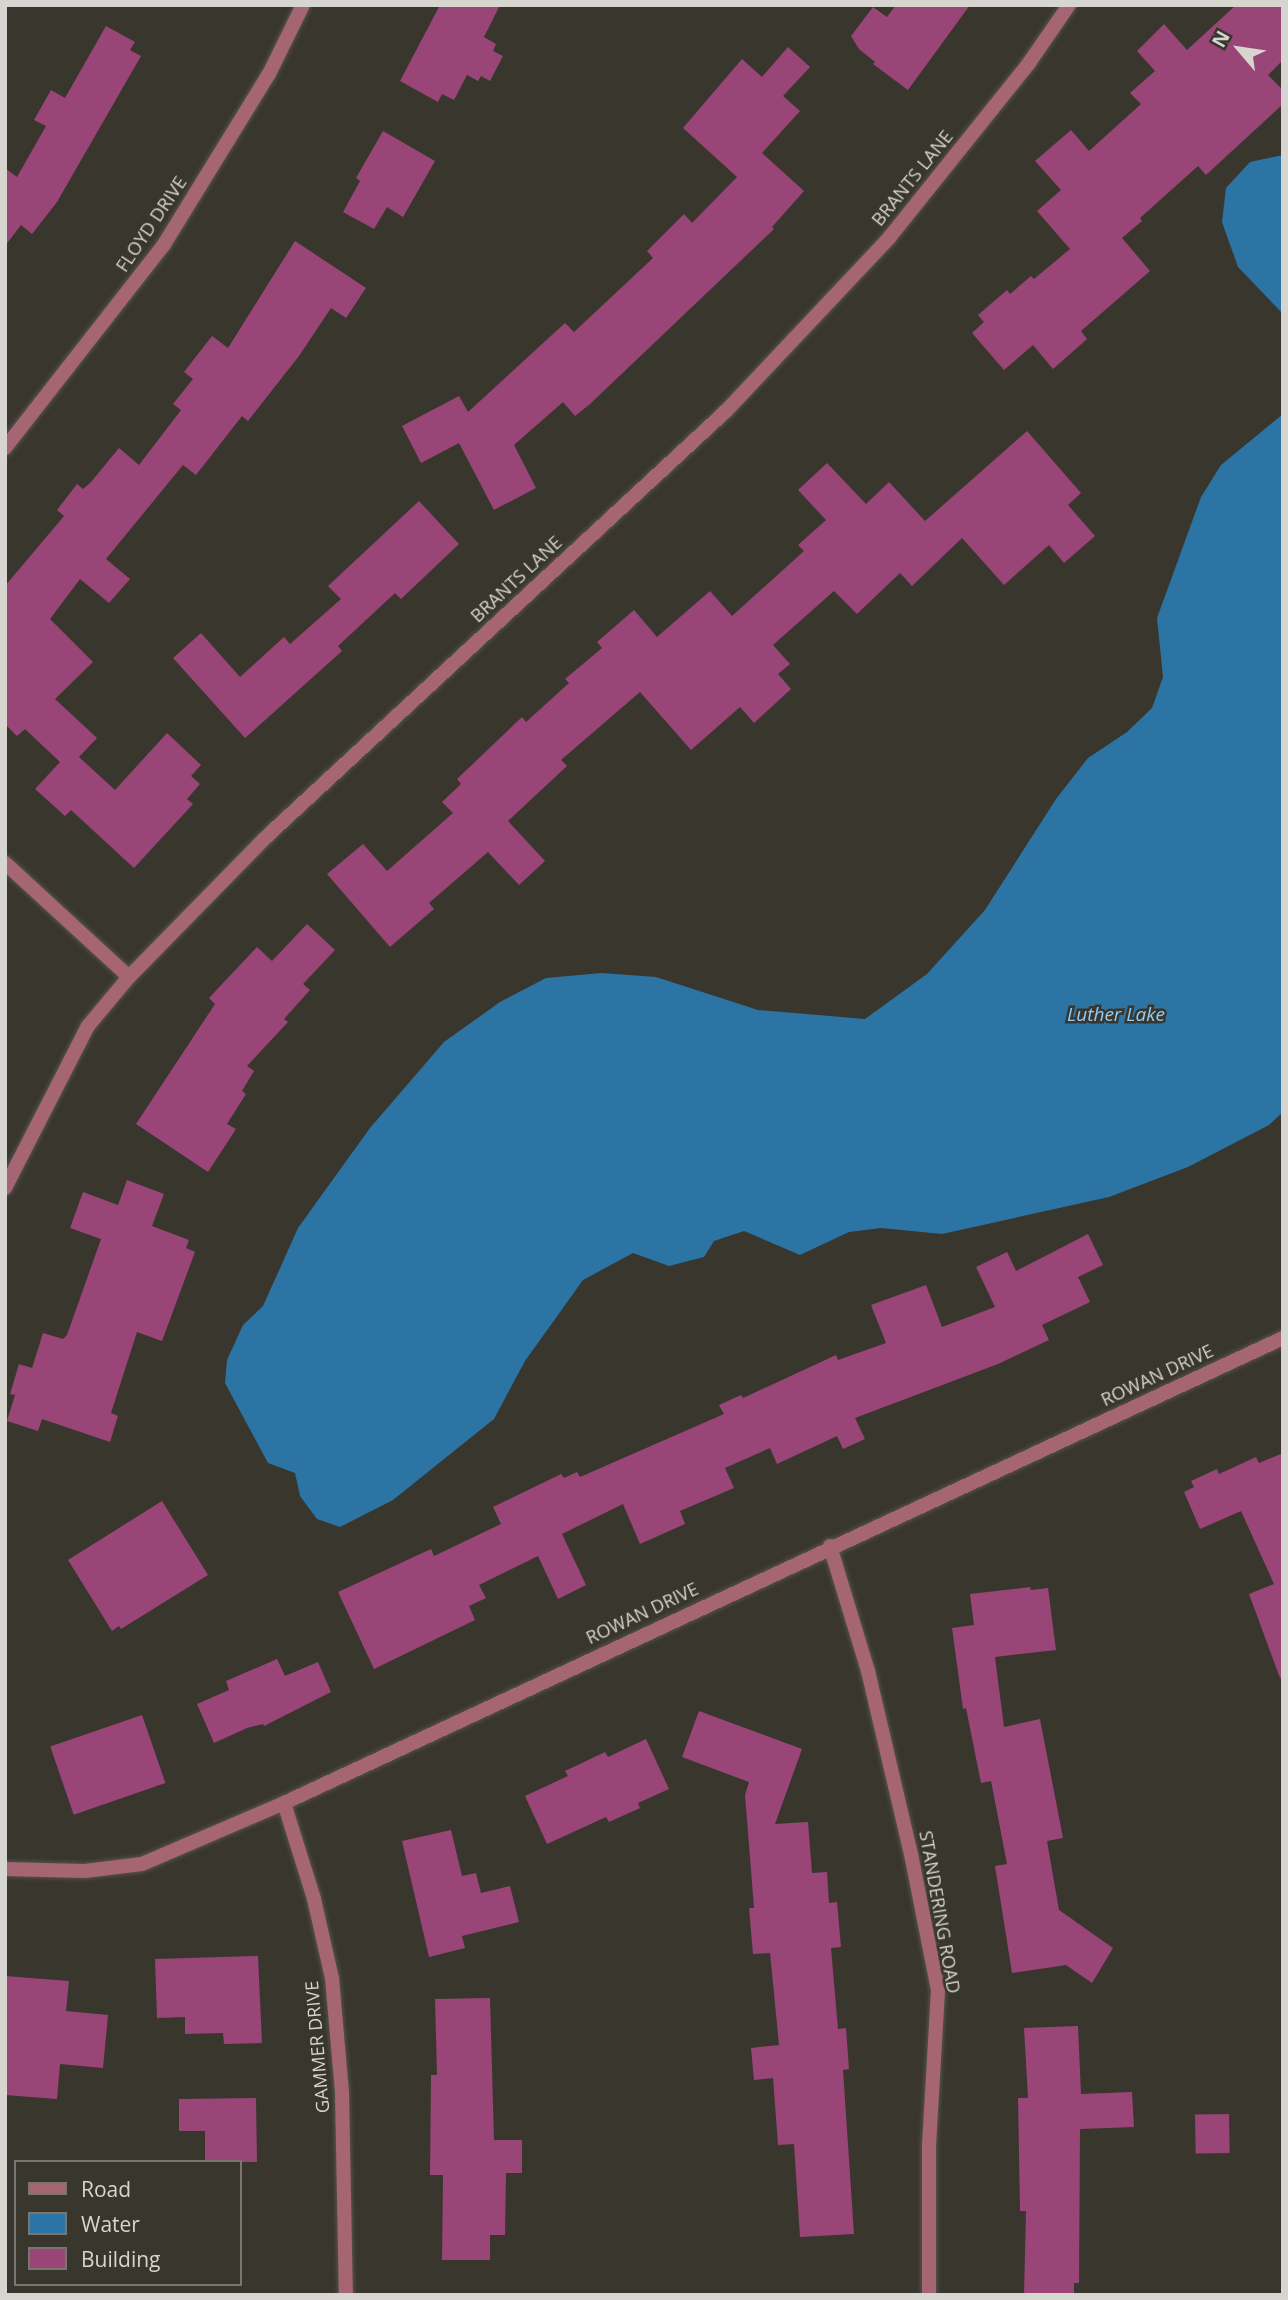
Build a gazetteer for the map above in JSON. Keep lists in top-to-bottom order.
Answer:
{
  "streets": {
    "street": [
      "BRANTS LANE",
      "FLOYD DRIVE",
      "ROWAN DRIVE",
      "STANDERING ROAD",
      "GAMMER DRIVE"
    ]
  },
  "crossings": [
    ["ROWAN DRIVE", "STANDERING ROAD"],
    ["ROWAN DRIVE", "GAMMER DRIVE"]
  ],
  "water": ["Luther Lake"],
  "legend": ["Road", "Water", "Building"],
  "north": "top left"
}
